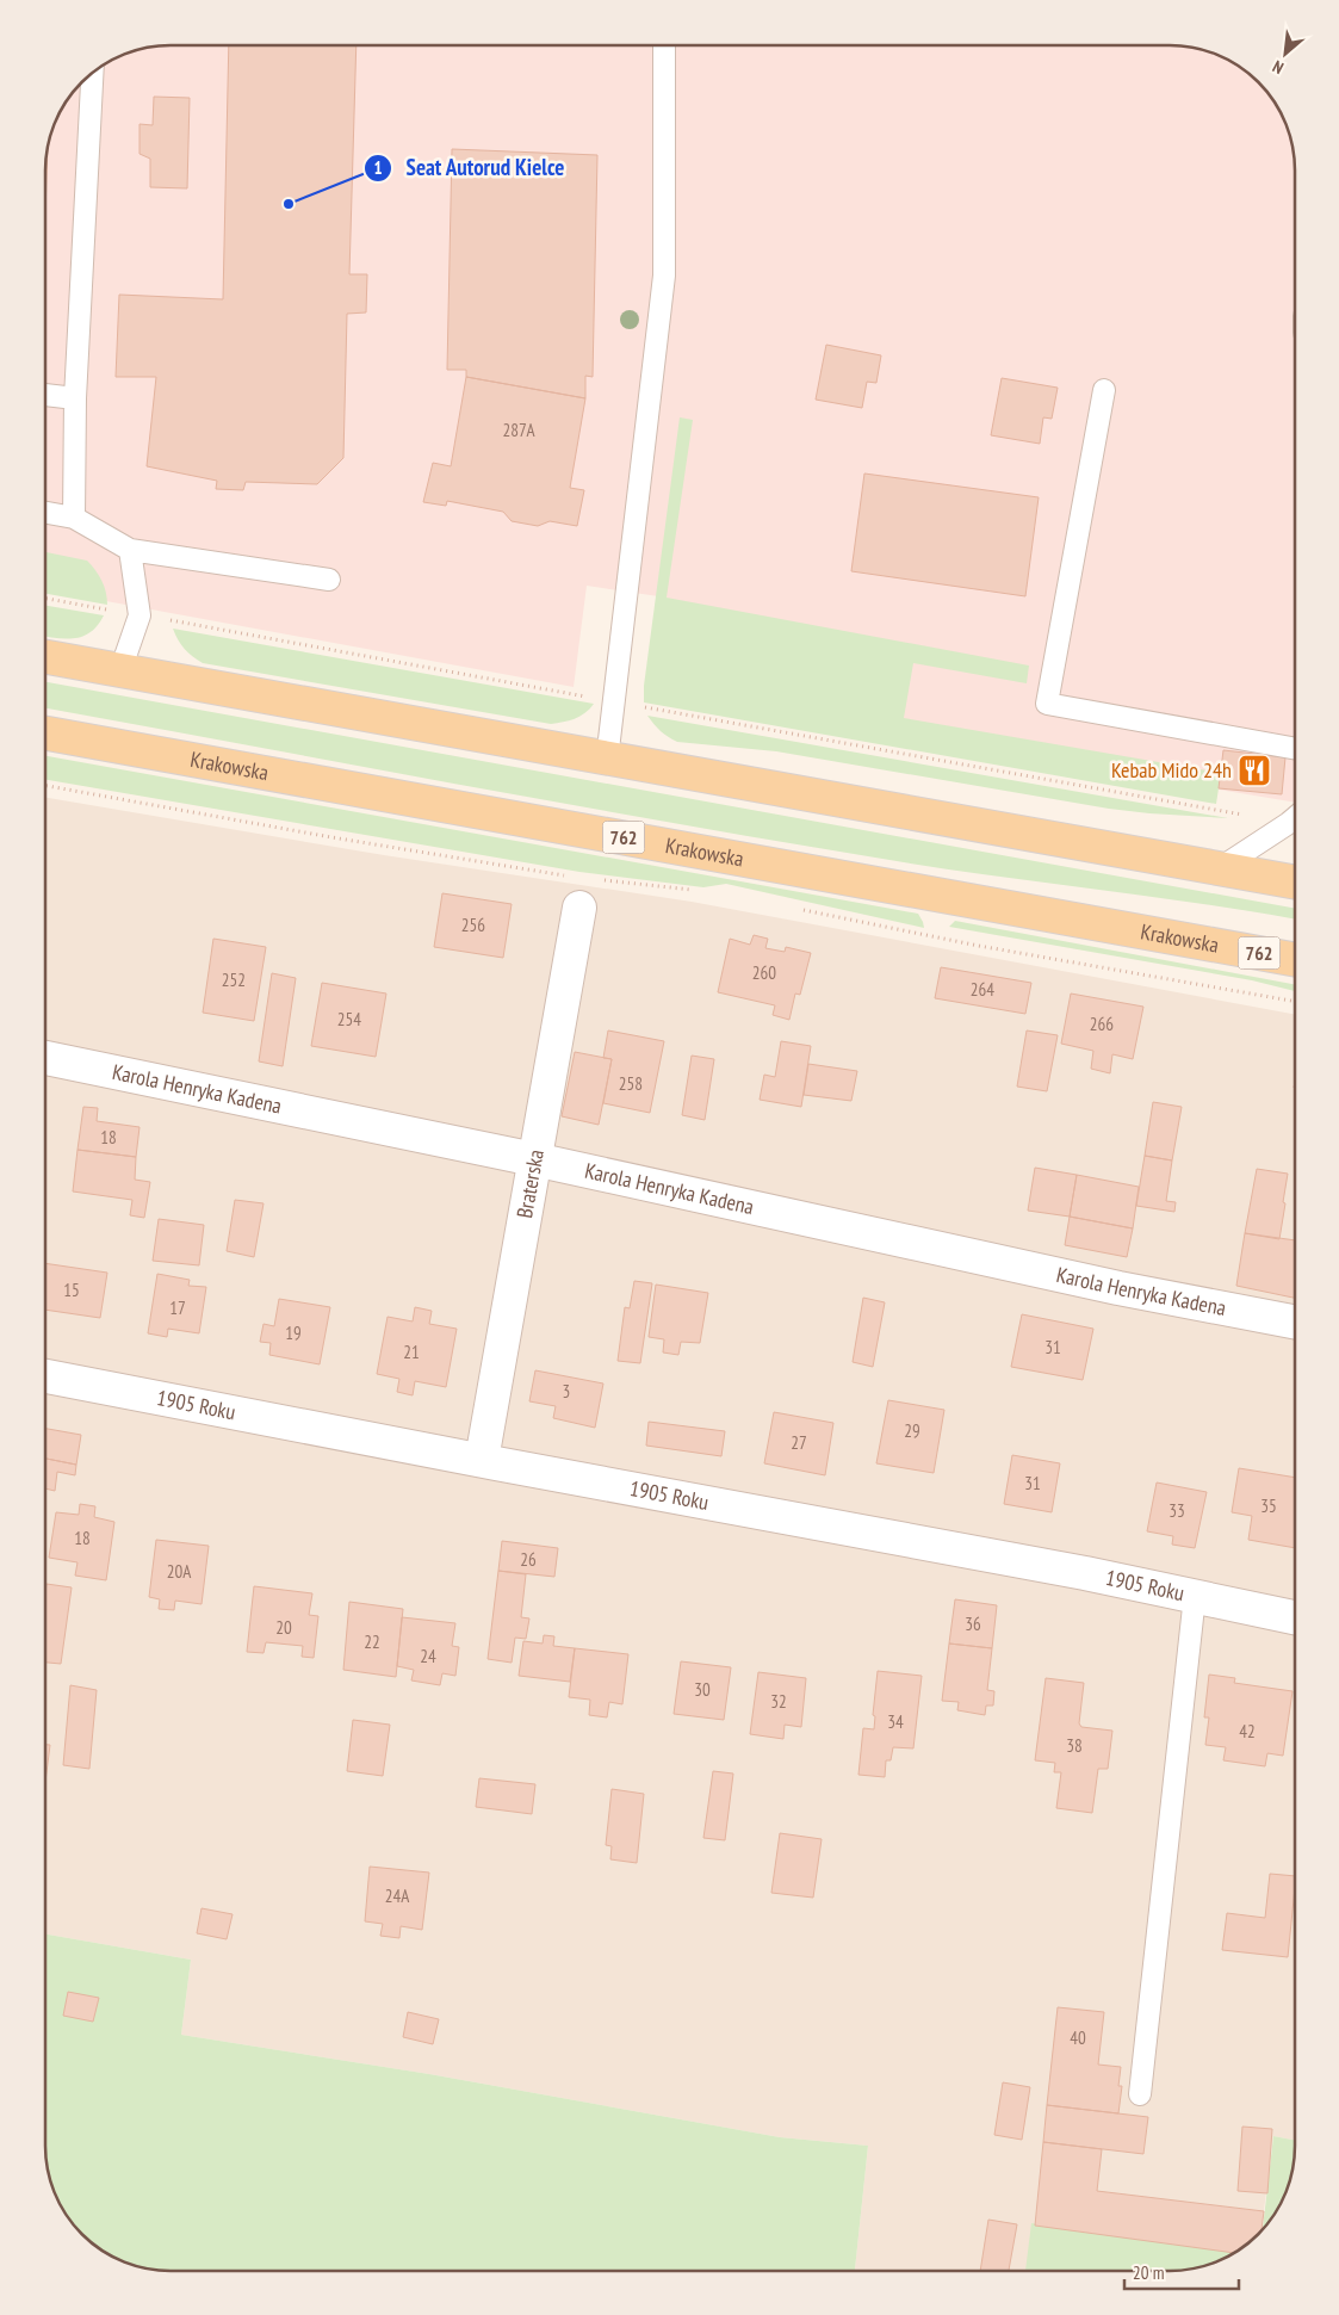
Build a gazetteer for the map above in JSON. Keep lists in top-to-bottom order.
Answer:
{
  "streets": {
    "main road": ["Krakowska", "762"],
    "street": ["Karola Henryka Kadena", "Braterska", "1905 Roku"]
  },
  "crossings": [
    ["Karola Henryka Kadena", "Braterska"],
    ["Braterska", "1905 Roku"]
  ],
  "places": {
    "other": ["Seat Autorud Kielce"],
    "restaurant": ["Kebab Mido 24h"]
  },
  "house_numbers": [
    "287A",
    "256",
    "260",
    "252",
    "264",
    "254",
    "266",
    "258",
    "18",
    "15",
    "17",
    "19",
    "31",
    "21",
    "3",
    "29",
    "27",
    "31",
    "35",
    "33",
    "18",
    "26",
    "20A",
    "36",
    "20",
    "22",
    "24",
    "30",
    "32",
    "34",
    "42",
    "38",
    "24A",
    "40"
  ],
  "scale_bar": "20 m",
  "north": "bottom left"
}
